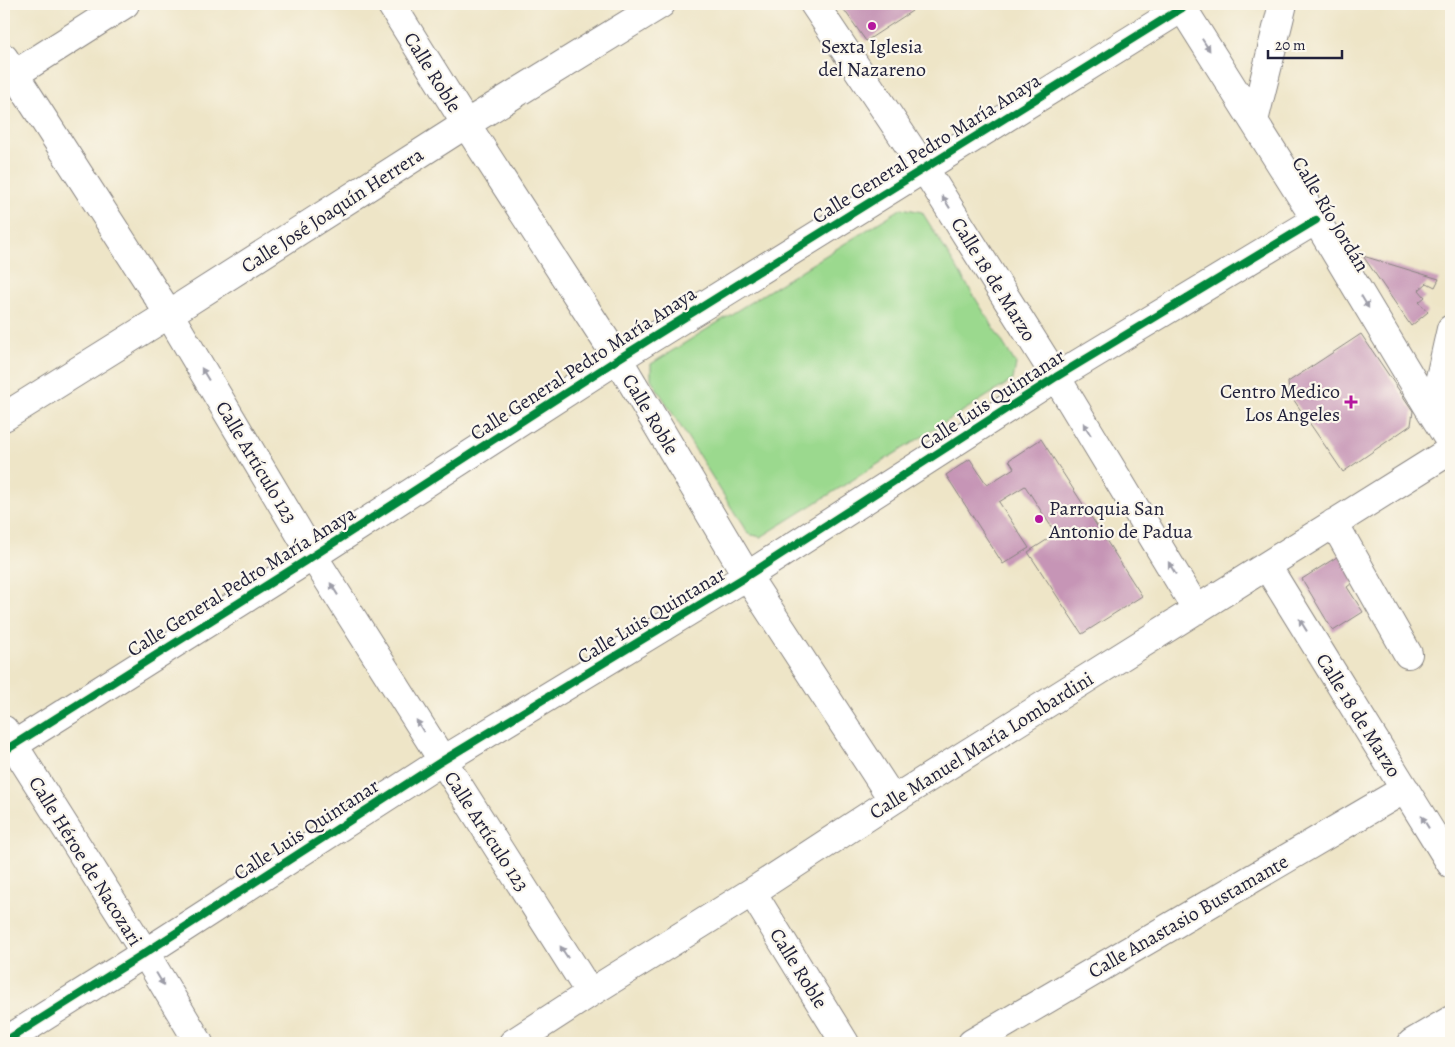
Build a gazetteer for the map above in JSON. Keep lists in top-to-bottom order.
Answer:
{
  "streets": {
    "street": [
      "Calle Roble",
      "Calle General Pedro María Anaya",
      "Calle José Joaquín Herrera",
      "Calle Río Jordán",
      "Calle 18 de Marzo",
      "Calle Luis Quintanar",
      "Calle Artículo 123",
      "Calle Manuel María Lombardini",
      "Calle Héroe de Nacozari",
      "Calle Anastasio Bustamante"
    ]
  },
  "crossings": [
    ["Calle Roble", "Calle General Pedro María Anaya"],
    ["Calle Roble", "Calle José Joaquín Herrera"],
    ["Calle Roble", "Calle Luis Quintanar"],
    ["Calle Roble", "Calle Manuel María Lombardini"],
    ["Calle General Pedro María Anaya", "Calle Río Jordán"],
    ["Calle General Pedro María Anaya", "Calle 18 de Marzo"],
    ["Calle General Pedro María Anaya", "Calle Artículo 123"],
    ["Calle General Pedro María Anaya", "Calle Héroe de Nacozari"],
    ["Calle José Joaquín Herrera", "Calle Artículo 123"],
    ["Calle Río Jordán", "Calle Luis Quintanar"],
    ["Calle 18 de Marzo", "Calle Luis Quintanar"],
    ["Calle 18 de Marzo", "Calle Manuel María Lombardini"],
    ["Calle 18 de Marzo", "Calle Anastasio Bustamante"],
    ["Calle Luis Quintanar", "Calle Artículo 123"],
    ["Calle Luis Quintanar", "Calle Héroe de Nacozari"],
    ["Calle Artículo 123", "Calle Manuel María Lombardini"]
  ],
  "one_way": ["Calle Río Jordán", "Calle 18 de Marzo", "Calle Artículo 123"],
  "places": {
    "other": ["Sexta Iglesia del Nazareno", "Parroquia San Antonio de Padua"],
    "health": ["Centro Medico Los Angeles"]
  },
  "scale_bar": "20 m"
}
